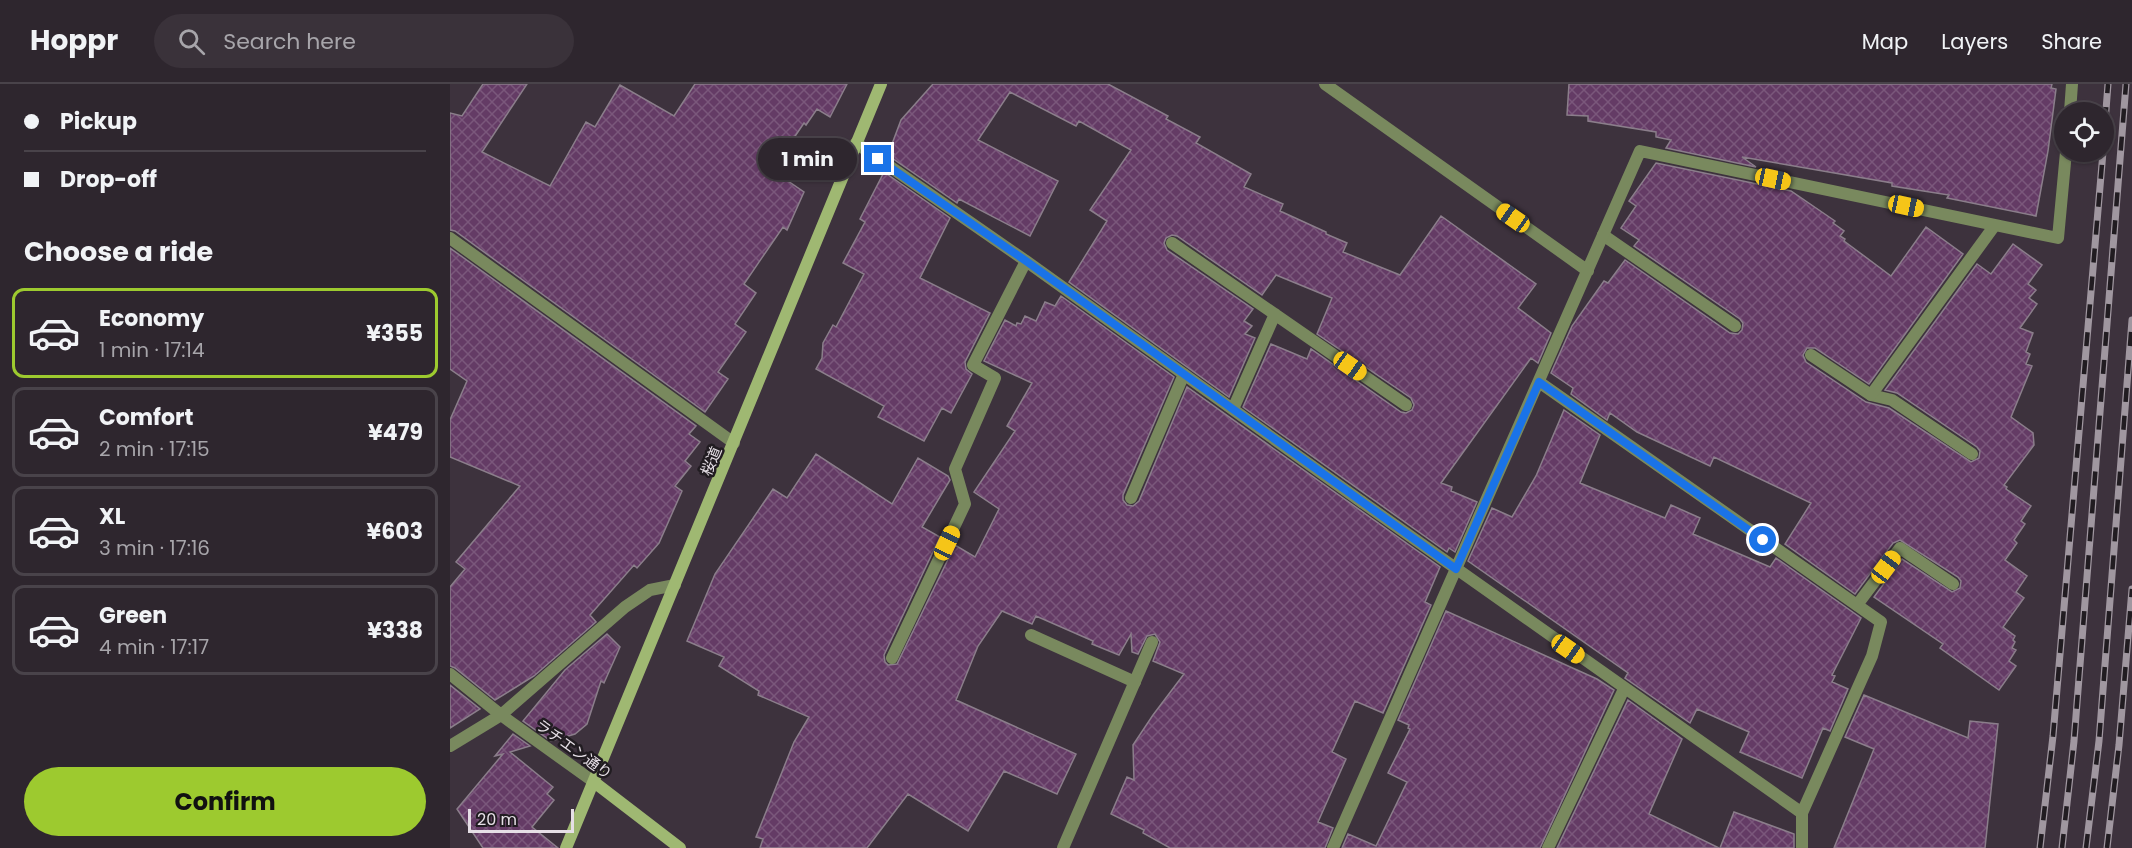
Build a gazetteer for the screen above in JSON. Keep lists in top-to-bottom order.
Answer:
{
  "streets": {
    "street": ["桜道", "ラチエン通り"]
  },
  "crossings": [
    ["桜道", "ラチエン通り"]
  ],
  "scale_bar": "20 m",
  "page": {
    "header": "Hoppr",
    "search": "Search here",
    "nav": ["Map", "Layers", "Share"],
    "banner": ["Pickup", "Drop-off"],
    "bubble": "1 min",
    "heading": "Choose a ride",
    "list": [
      {
        "name": "Economy",
        "note": "1 min · 17:14",
        "value": "¥355"
      },
      {
        "name": "Comfort",
        "note": "2 min · 17:15",
        "value": "¥479"
      },
      {
        "name": "XL",
        "note": "3 min · 17:16",
        "value": "¥603"
      },
      {
        "name": "Green",
        "note": "4 min · 17:17",
        "value": "¥338"
      }
    ],
    "buttons": "Confirm",
    "scale": "20 m"
  }
}
